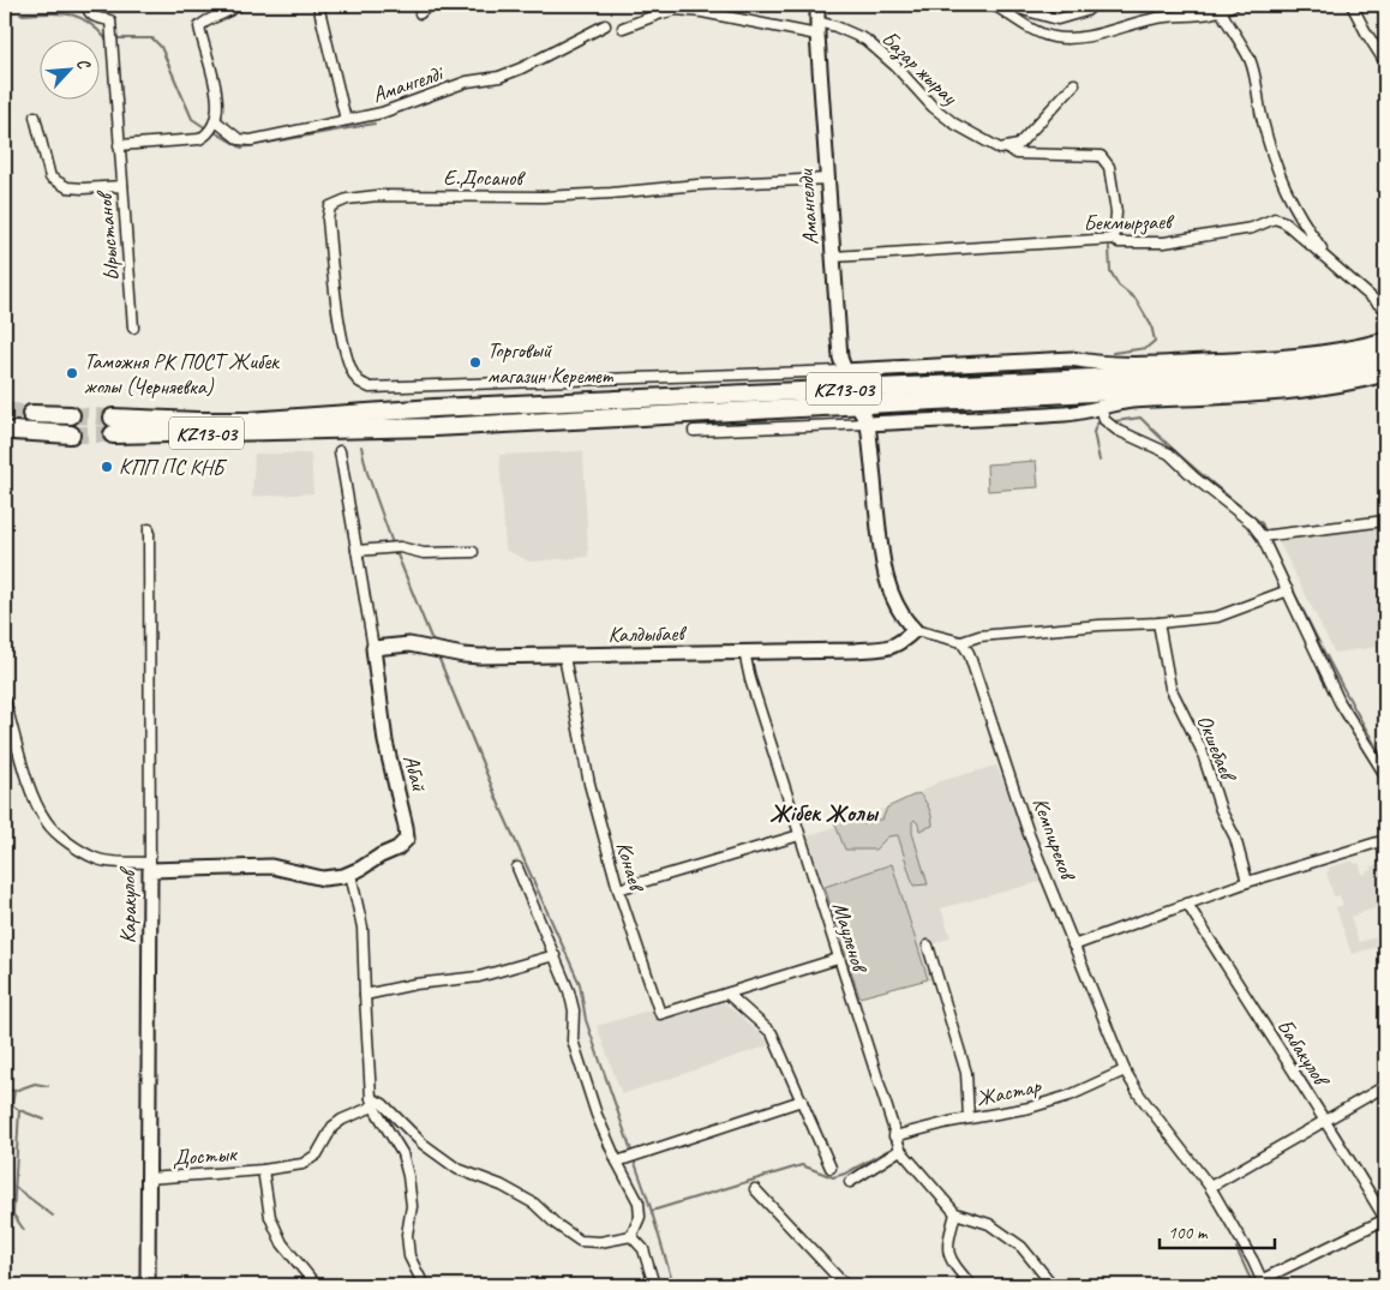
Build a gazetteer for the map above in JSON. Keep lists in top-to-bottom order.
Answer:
{
  "streets": {
    "highway": ["KZ13-03"],
    "main road": [
      "Амангелди",
      "Калдыбаев",
      "Абай",
      "Каракулов"
    ],
    "street": [
      "Базар жырау",
      "Амангелді",
      "Е.Досанов",
      "Бекмырзаев",
      "Ырыстанов",
      "Окшебаев",
      "Кемпиреков",
      "Конаев",
      "Мауленов",
      "Бабакулов",
      "Жастар",
      "Достык"
    ]
  },
  "crossings": [
    ["Базар жырау", "Амангелди"],
    ["Базар жырау", "Бекмырзаев"],
    ["Е.Досанов", "Амангелди"],
    ["Амангелди", "Бекмырзаев"],
    ["Амангелди", "KZ13-03"],
    ["Калдыбаев", "Абай"],
    ["Калдыбаев", "Конаев"],
    ["Калдыбаев", "Мауленов"],
    ["Абай", "Каракулов"],
    ["Кемпиреков", "Жастар"],
    ["Конаев", "Мауленов"],
    ["Каракулов", "Достык"],
    ["Мауленов", "Жастар"]
  ],
  "districts": ["Жібек Жолы"],
  "places": ["Торговый магазин Керемет", "Таможня РК ПОСТ Жибек жолы (Черняевка)", "КПП ПС КНБ"],
  "scale_bar": "100 m",
  "north": "top right"
}
